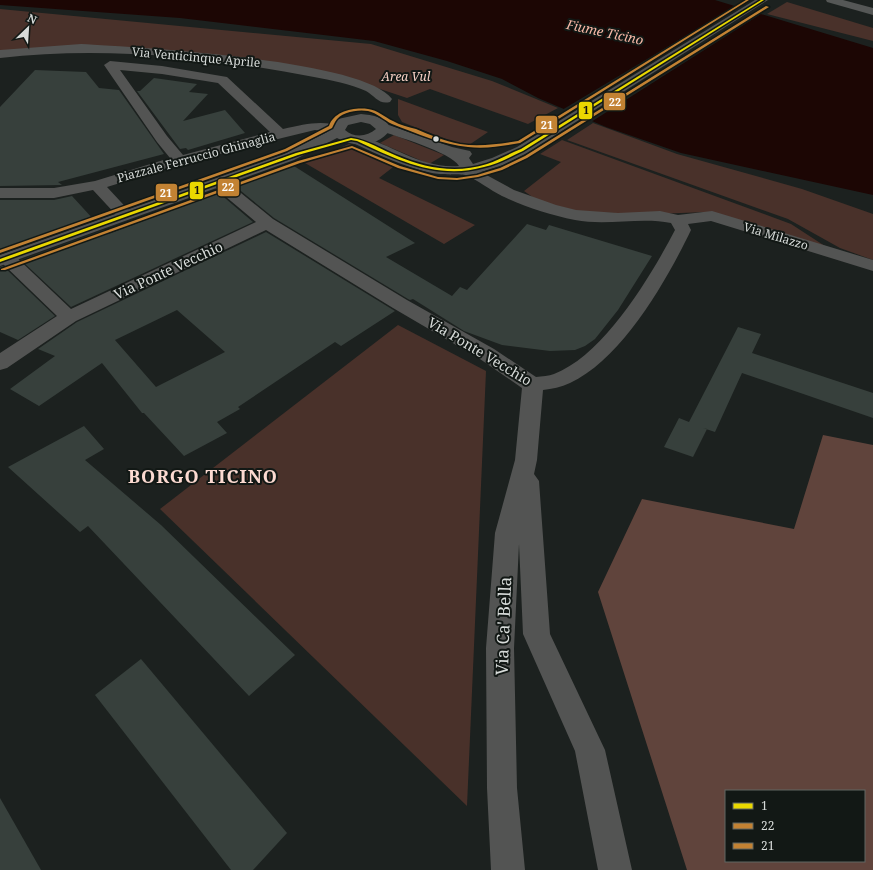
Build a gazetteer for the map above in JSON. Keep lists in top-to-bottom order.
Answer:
{
  "streets": {
    "street": [
      "Via Venticinque Aprile",
      "Piazzale Ferruccio Ghinaglia",
      "Via Milazzo",
      "Via Ponte Vecchio",
      "Via Ca' Bella"
    ]
  },
  "crossings": [
    ["Piazzale Ferruccio Ghinaglia", "Via Milazzo"],
    ["Via Milazzo", "Via Ponte Vecchio"],
    ["Via Ponte Vecchio", "Via Ca' Bella"]
  ],
  "districts": ["BORGO TICINO"],
  "water": ["Fiume Ticino"],
  "parks": ["Area Vul"],
  "lines": ["transit line 1", "transit line 21", "transit line 22"],
  "legend": ["1", "22", "21"],
  "north": "top right"
}
